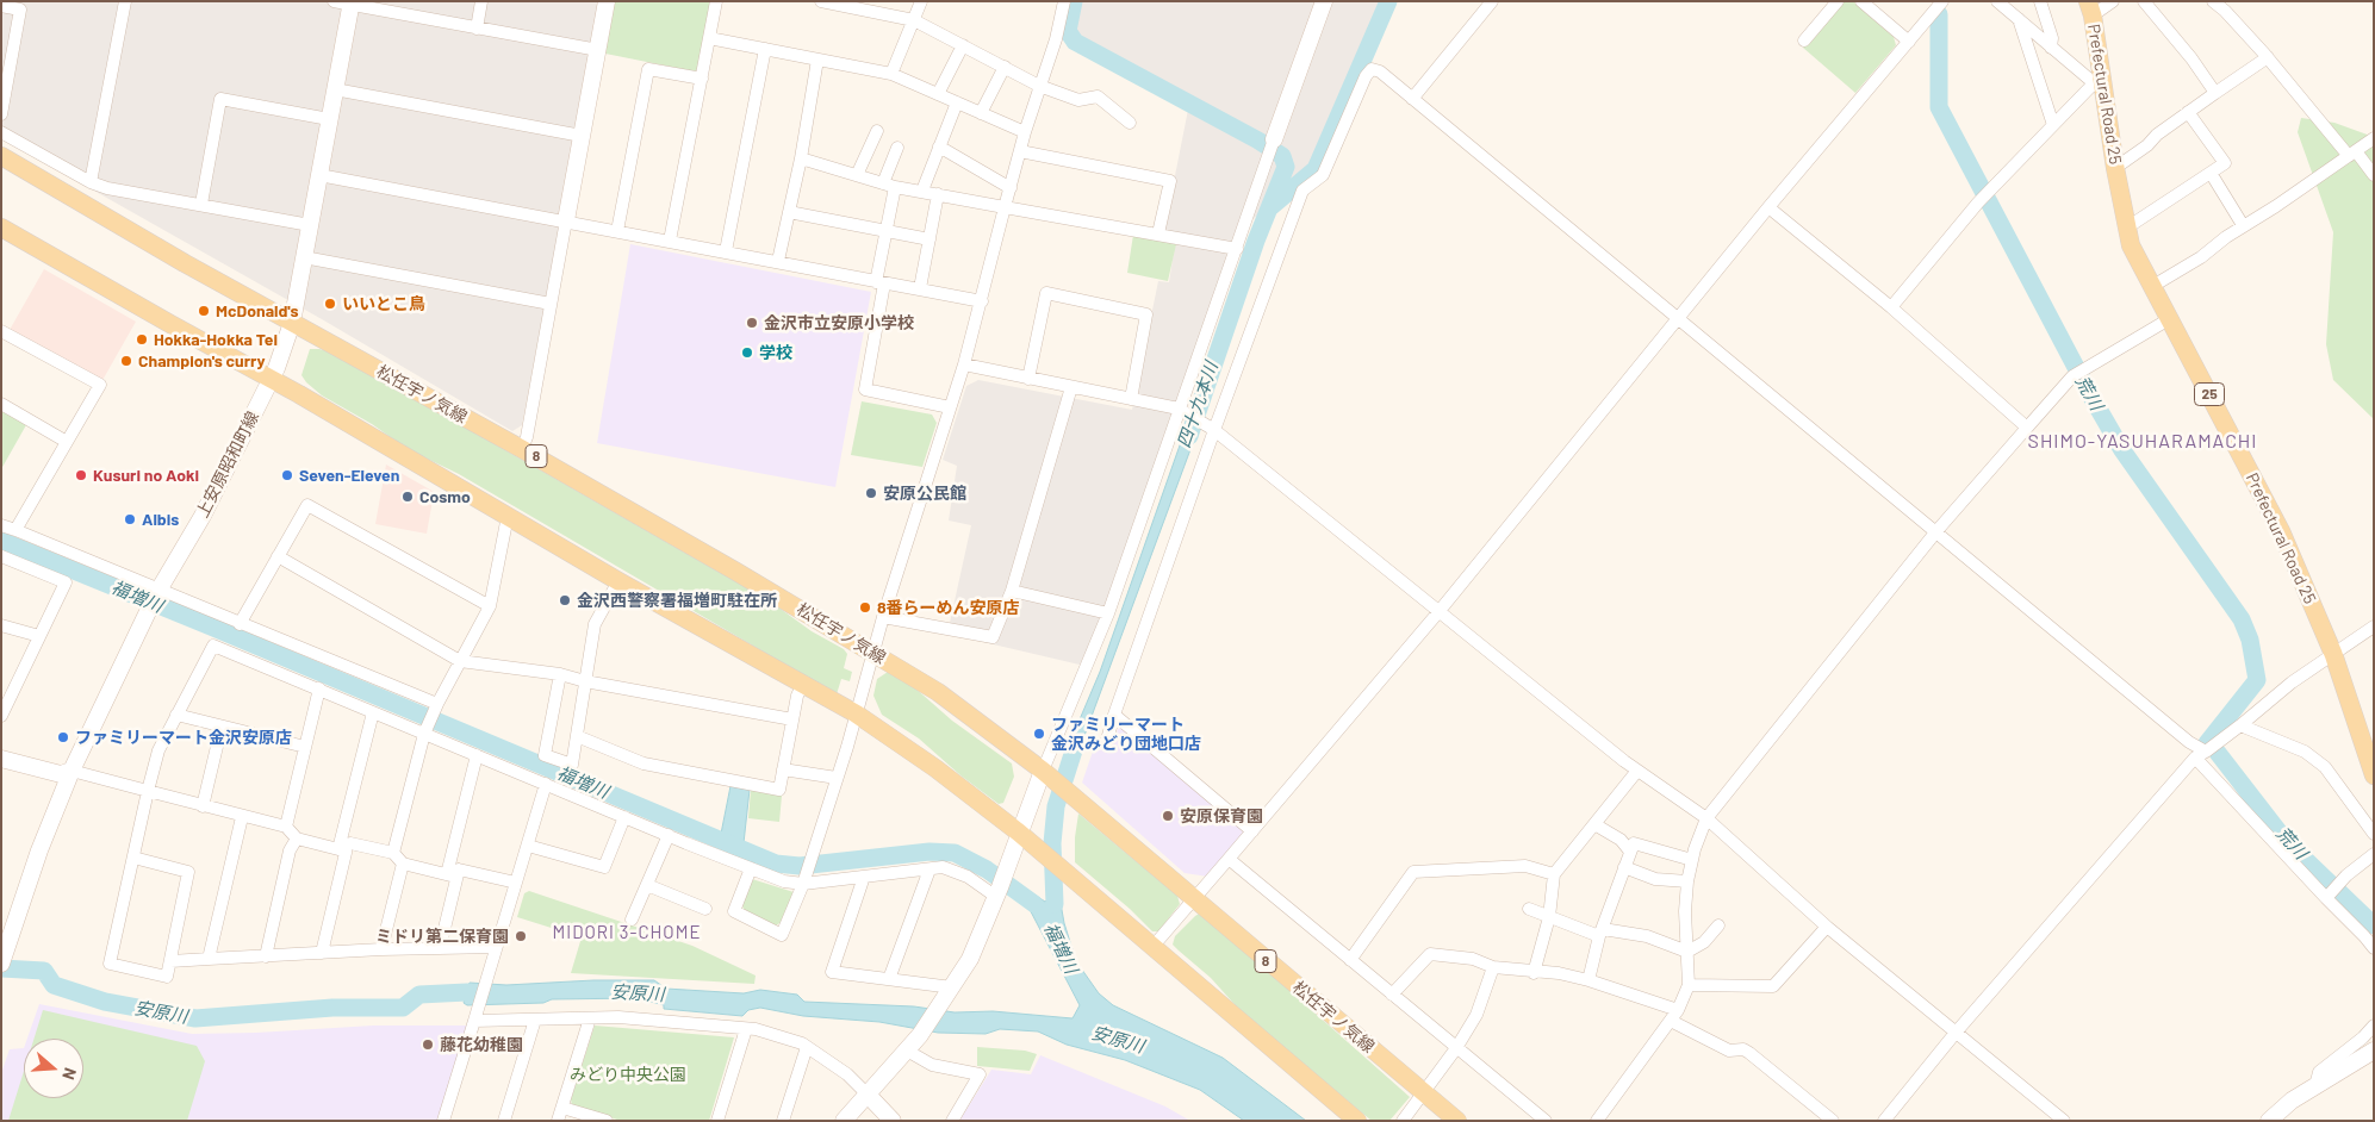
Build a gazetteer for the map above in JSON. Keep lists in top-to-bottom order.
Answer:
{
  "streets": {
    "main road": [
      "Prefectural Road 25",
      "松任宇ノ気線",
      "25",
      "8"
    ],
    "street": ["上安原昭和町線"]
  },
  "crossings": [
    ["松任宇ノ気線", "上安原昭和町線"]
  ],
  "districts": ["SHIMO-YASUHARAMACHI", "MIDORI 3-CHOME"],
  "water": [
    "荒川",
    "四十九本川",
    "福増川",
    "安原川"
  ],
  "parks": ["みどり中央公園"],
  "places": [
    "いいとこ鳥",
    "McDonald's",
    "金沢市立安原小学校",
    "Hokka-Hokka Tei",
    "学校",
    "Champion's curry",
    "Kusuri no Aoki",
    "Seven-Eleven",
    "安原公民館",
    "Cosmo",
    "Albis",
    "金沢西警察署福増町駐在所",
    "8番らーめん安原店",
    "ファミリーマート 金沢みどり団地口店",
    "ファミリーマート金沢安原店",
    "安原保育園",
    "ミドリ第二保育園",
    "藤花幼稚園"
  ],
  "north": "right"
}
